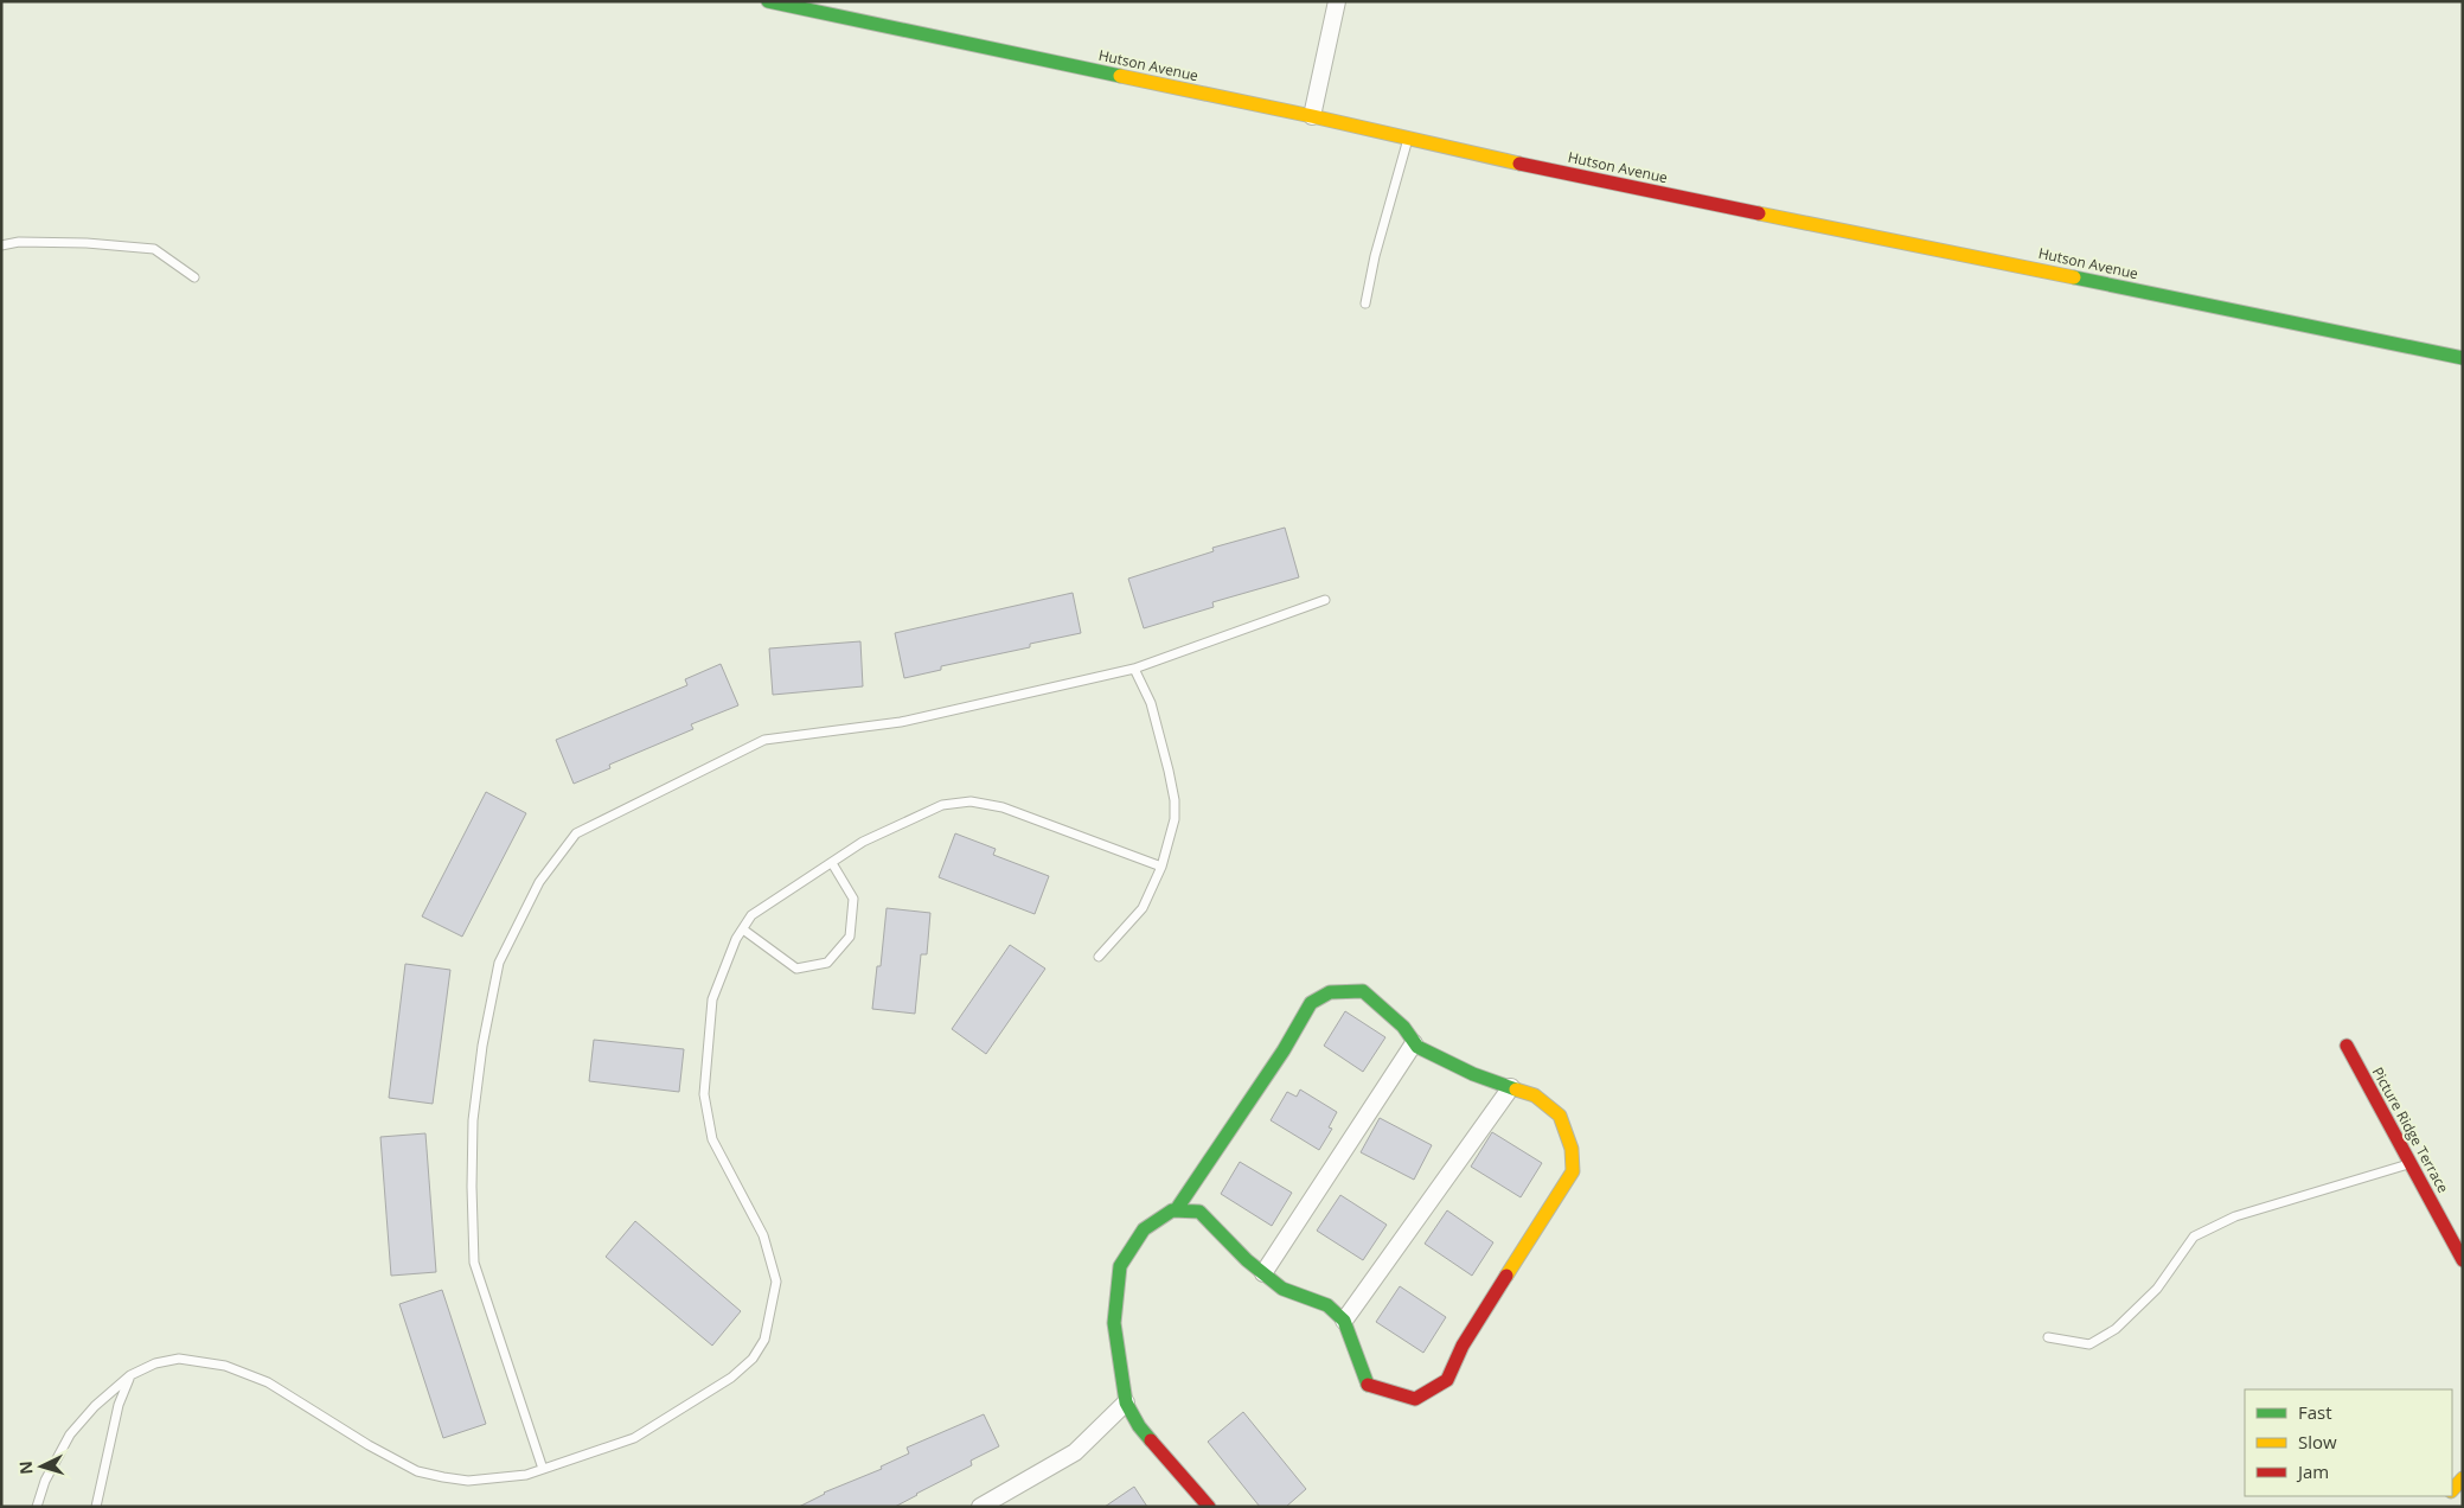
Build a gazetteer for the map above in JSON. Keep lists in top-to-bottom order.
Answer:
{
  "streets": {
    "street": ["Hutson Avenue", "Picture Ridge Terrace"]
  },
  "legend": ["Fast", "Slow", "Jam"],
  "north": "left"
}
